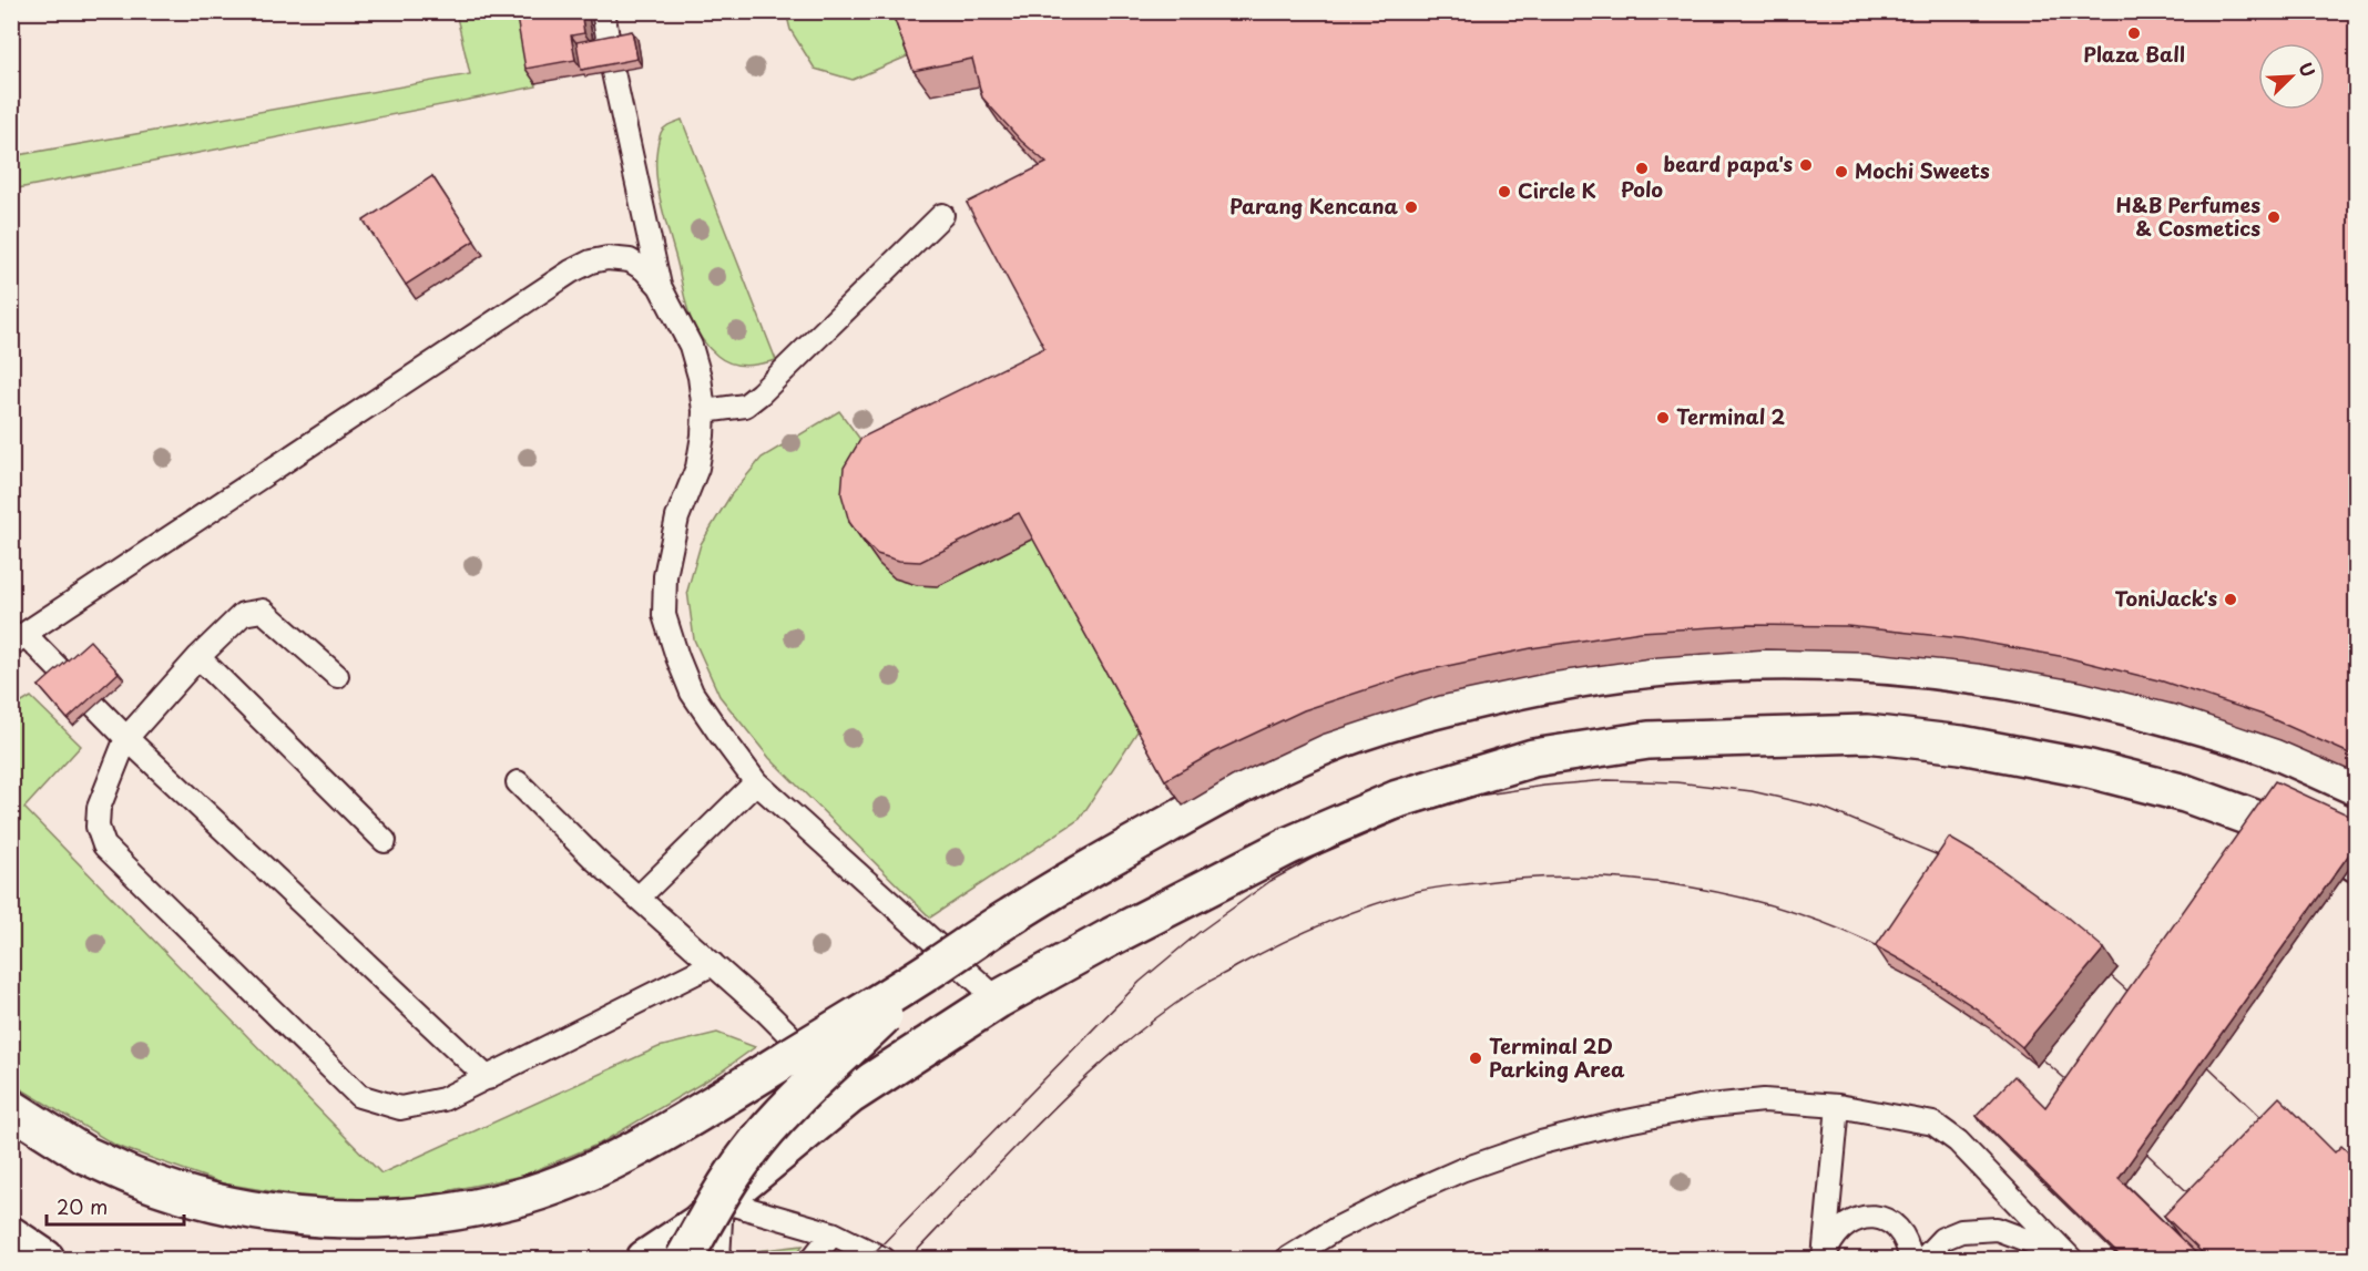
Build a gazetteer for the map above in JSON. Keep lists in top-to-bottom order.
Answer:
{
  "places": [
    "Plaza Ball",
    "beard papa's",
    "Polo",
    "Mochi Sweets",
    "Circle K",
    "Parang Kencana",
    "H&B Perfumes & Cosmetics",
    "Terminal 2",
    "ToniJack's",
    "Terminal 2D Parking Area"
  ],
  "scale_bar": "20 m",
  "north": "top right"
}
